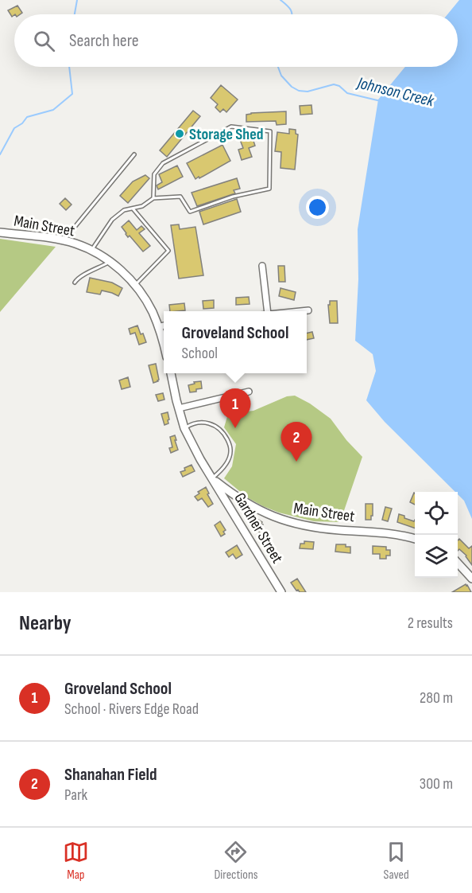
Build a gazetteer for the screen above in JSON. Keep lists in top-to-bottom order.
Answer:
{
  "streets": {
    "main road": ["Main Street", "Gardner Street"]
  },
  "crossings": [
    ["Main Street", "Gardner Street"]
  ],
  "water": ["Johnson Creek"],
  "places": ["Storage Shed"],
  "page": {
    "search": "Search here",
    "popup": ["Groveland School", "School"],
    "pins": ["1", "2"],
    "heading": ["Nearby", "2 results"],
    "list": [
      {
        "mark": "1",
        "name": "Groveland School",
        "note": "School · Rivers Edge Road",
        "value": "280 m"
      },
      {
        "mark": "2",
        "name": "Shanahan Field",
        "note": "Park",
        "value": "300 m"
      }
    ],
    "nav": ["Map", "Directions", "Saved"]
  }
}
